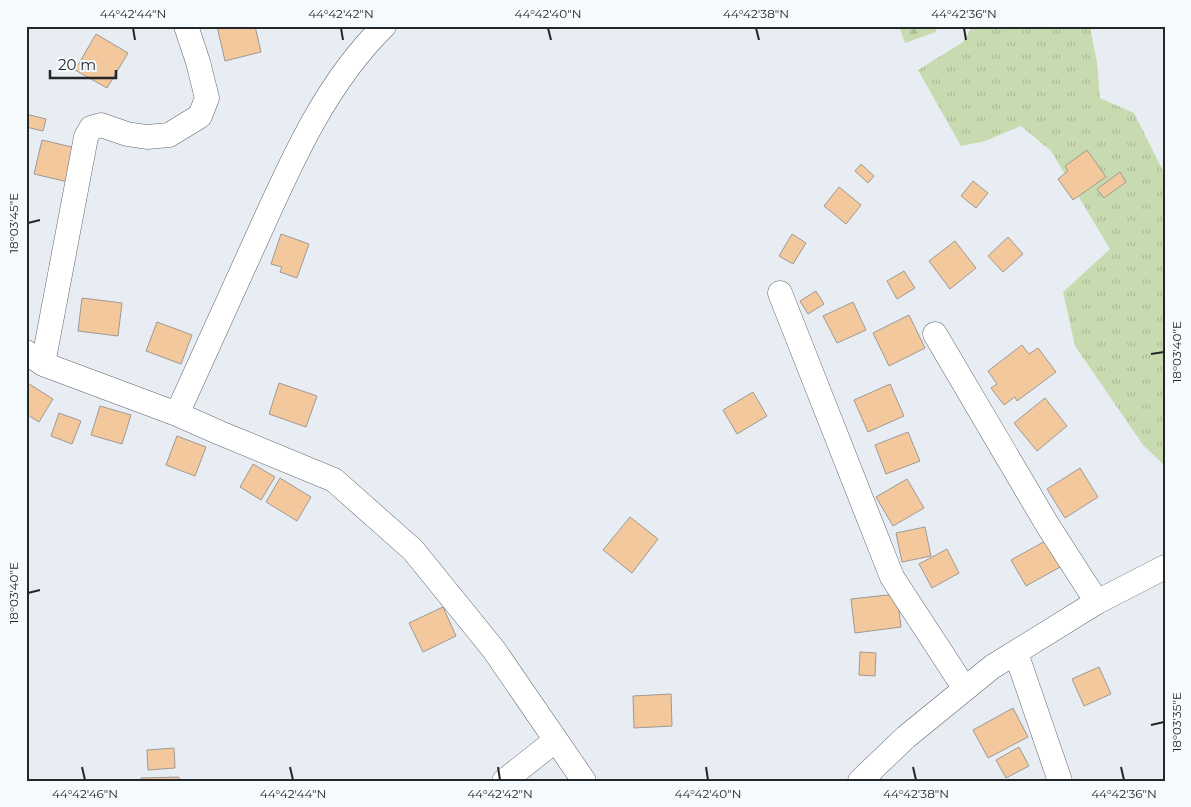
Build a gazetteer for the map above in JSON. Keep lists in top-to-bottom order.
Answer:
{
  "scale_bar": "20 m",
  "coordinates": [
    "44°42'44\"N",
    "44°42'42\"N",
    "44°42'40\"N",
    "44°42'38\"N",
    "44°42'36\"N",
    "18°03'45\"E",
    "18°03'40\"E",
    "18°03'35\"E",
    "44°42'46\"N"
  ]
}
